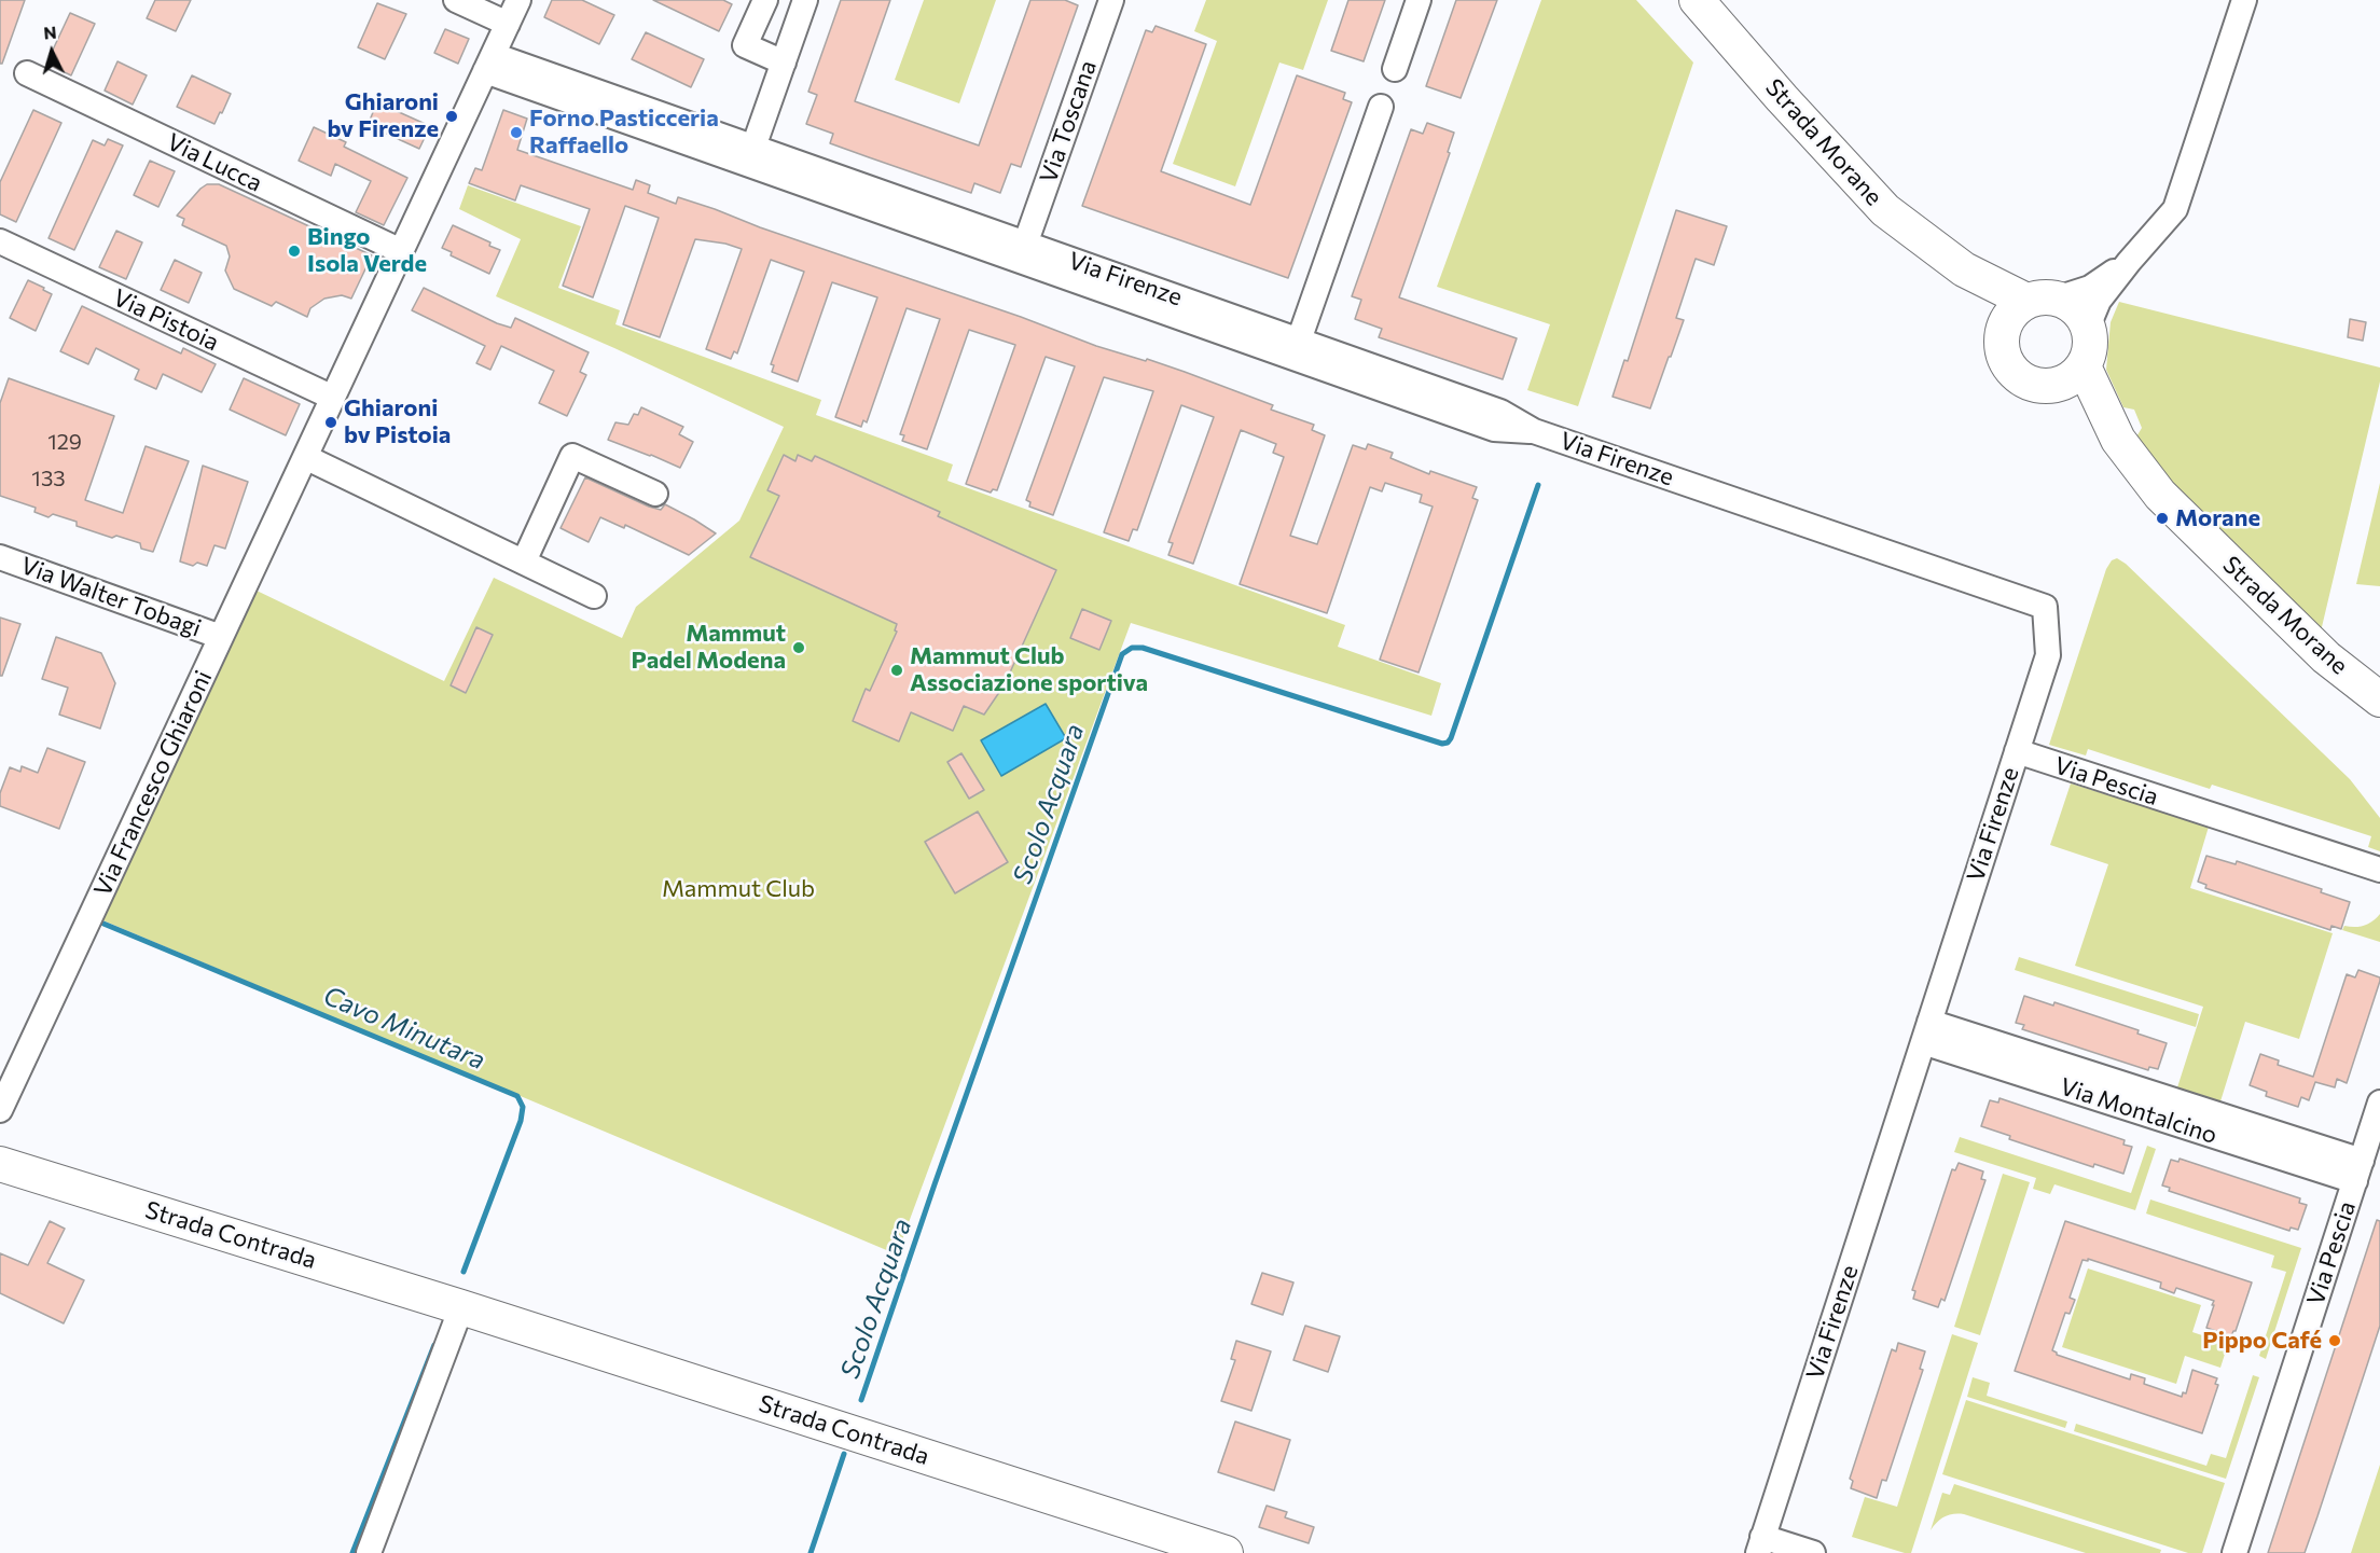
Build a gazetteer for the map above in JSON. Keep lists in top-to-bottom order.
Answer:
{
  "streets": {
    "street": [
      "Via Toscana",
      "Strada Morane",
      "Via Lucca",
      "Via Firenze",
      "Via Pistoia",
      "Via Walter Tobagi",
      "Via Pescia",
      "Via Francesco Ghiaroni",
      "Via Montalcino",
      "Strada Contrada"
    ]
  },
  "crossings": [
    ["Via Toscana", "Via Firenze"],
    ["Via Lucca", "Via Francesco Ghiaroni"],
    ["Via Firenze", "Via Pescia"],
    ["Via Firenze", "Via Francesco Ghiaroni"],
    ["Via Firenze", "Via Montalcino"],
    ["Via Pistoia", "Via Francesco Ghiaroni"],
    ["Via Walter Tobagi", "Via Francesco Ghiaroni"],
    ["Via Pescia", "Via Montalcino"]
  ],
  "water": ["Scolo Acquara", "Cavo Minutara"],
  "parks": ["Mammut Club"],
  "places": [
    "Ghiaroni bv Firenze",
    "Forno Pasticceria Raffaello",
    "Bingo Isola Verde",
    "Ghiaroni bv Pistoia",
    "Morane",
    "Mammut Padel Modena",
    "Mammut Club Associazione sportiva",
    "Pippo Café"
  ],
  "house_numbers": ["129", "133"],
  "north": "top"
}
